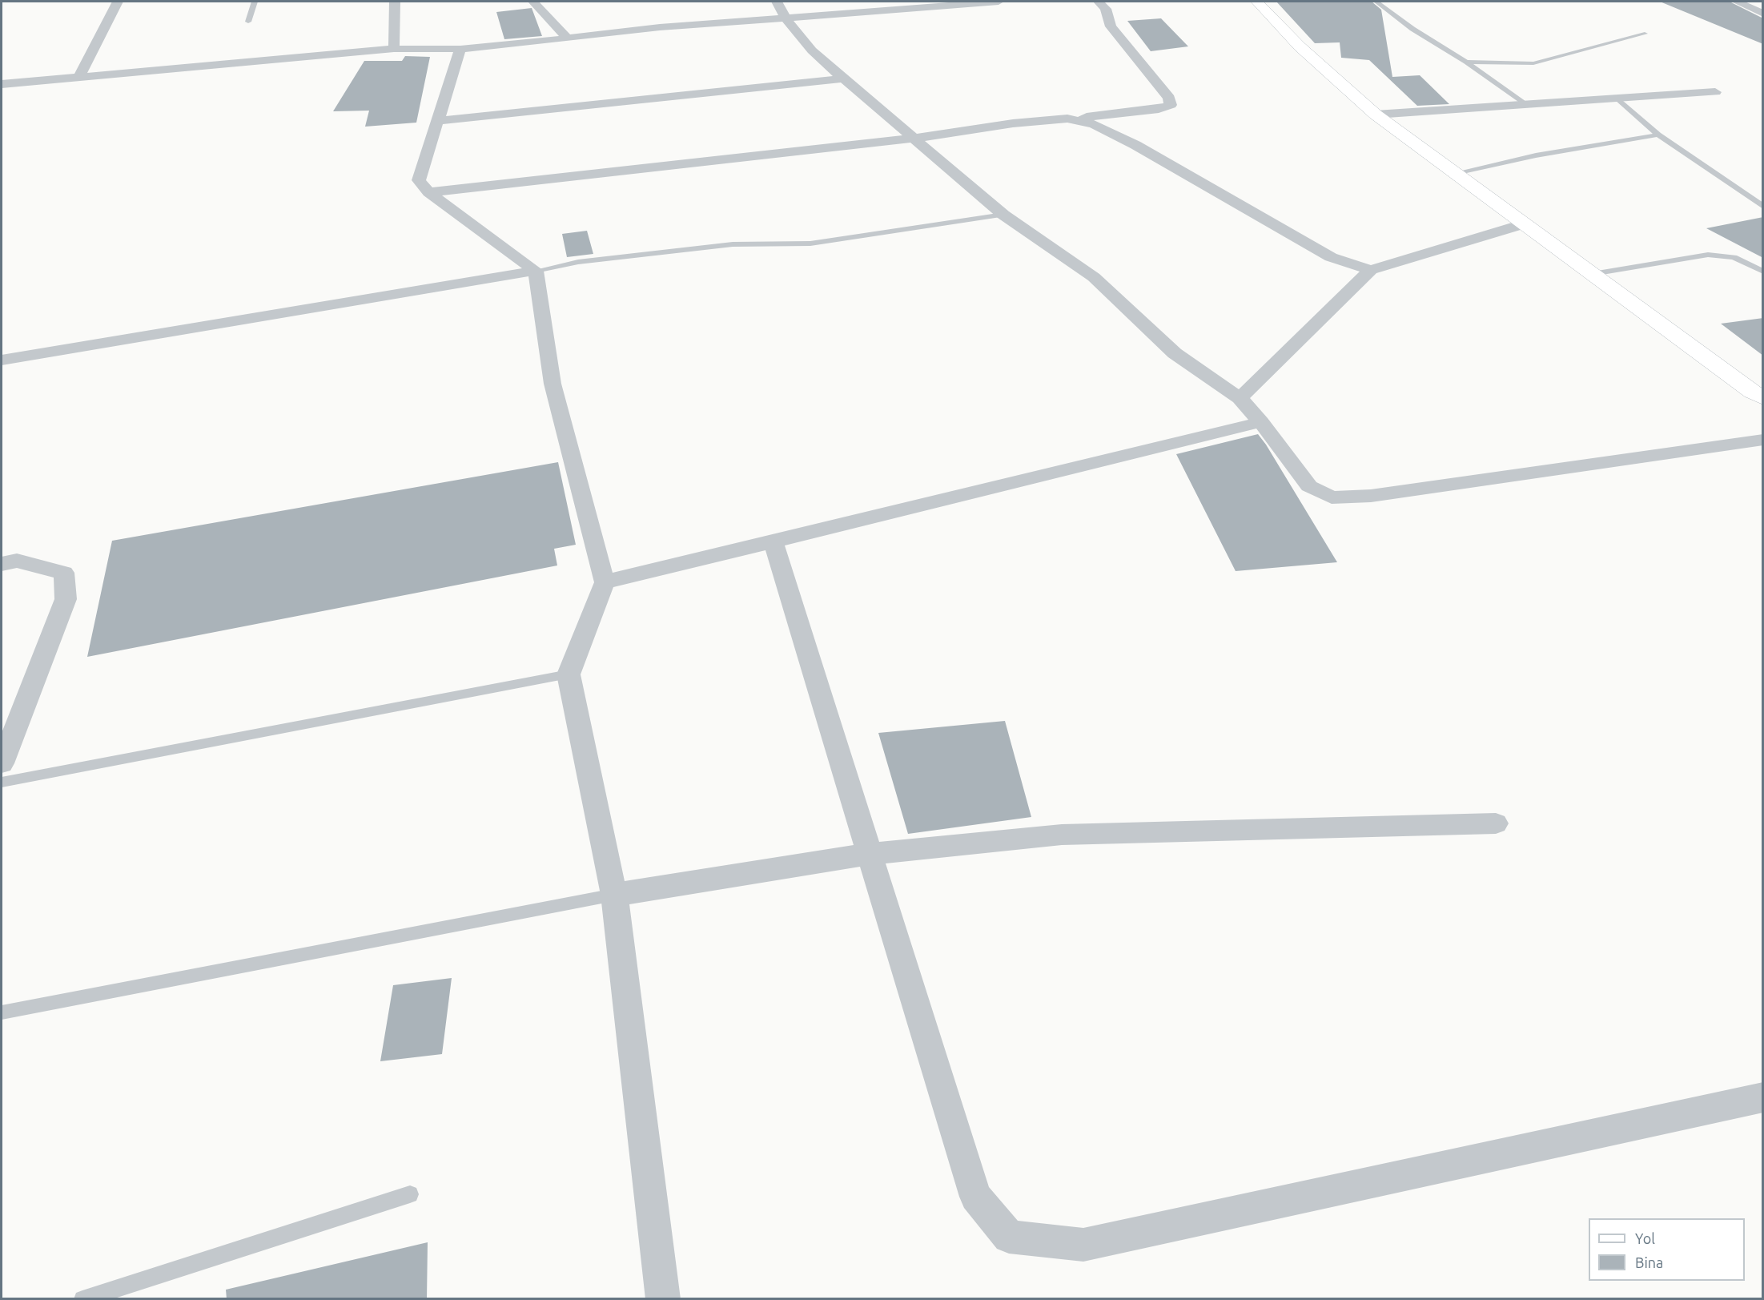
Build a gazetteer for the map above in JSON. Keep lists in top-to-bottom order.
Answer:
{
  "legend": ["Yol", "Bina"]
}
